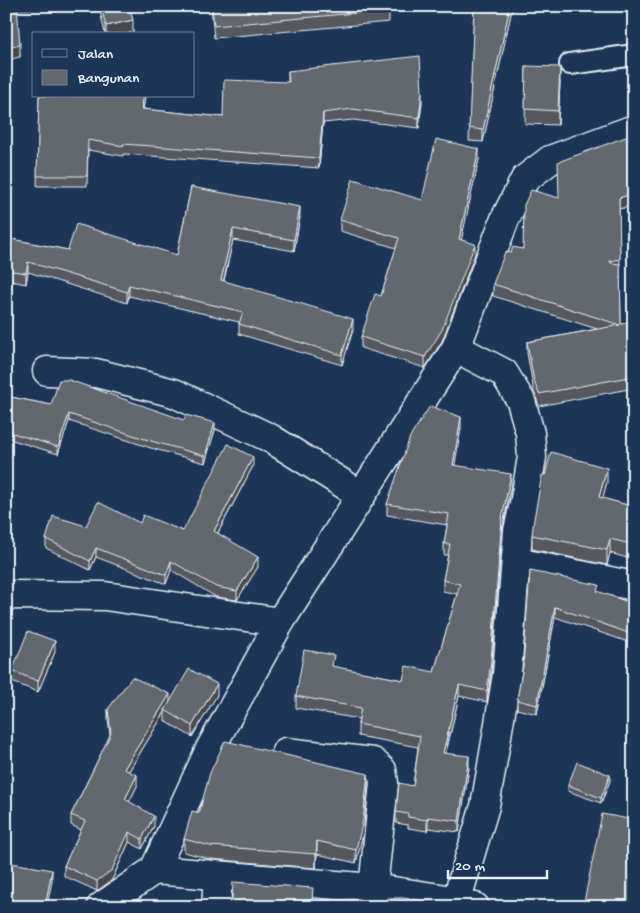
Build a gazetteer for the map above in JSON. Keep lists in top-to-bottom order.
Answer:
{
  "legend": ["Jalan", "Bangunan"],
  "scale_bar": "20 m"
}
